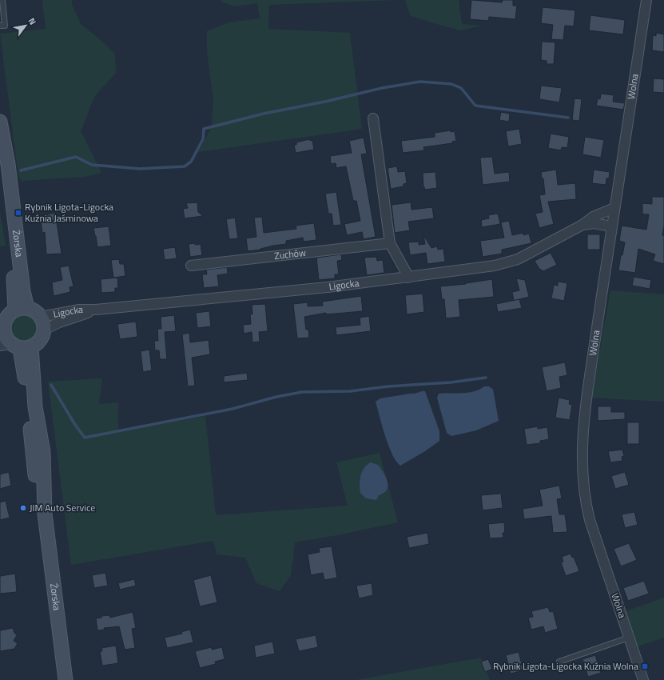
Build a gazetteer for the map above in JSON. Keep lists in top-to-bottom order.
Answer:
{
  "streets": {
    "main road": ["Żorska"],
    "street": ["Wolna", "Zuchów", "Ligocka"]
  },
  "crossings": [
    ["Wolna", "Ligocka"],
    ["Żorska", "Ligocka"]
  ],
  "places": {
    "transit": ["Rybnik Ligota-Ligocka Kuźnia Jaśminowa", "Rybnik Ligota-Ligocka Kuźnia Wolna"],
    "other": ["JIM Auto Service"]
  },
  "north": "top right"
}
